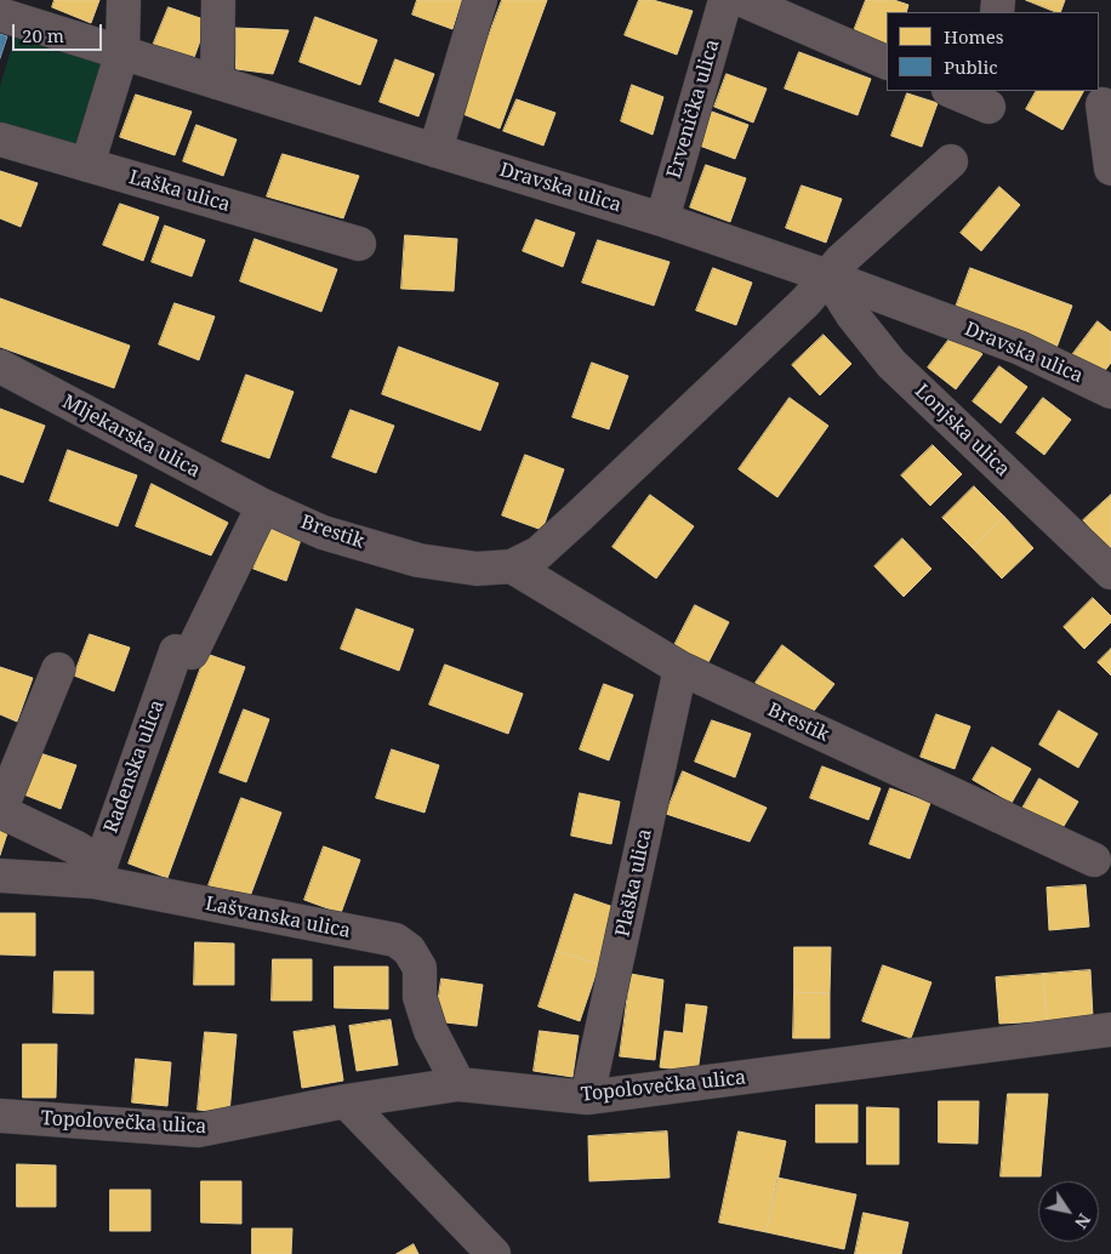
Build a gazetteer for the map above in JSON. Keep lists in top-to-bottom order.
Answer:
{
  "streets": {
    "street": [
      "Ervenička ulica",
      "Dravska ulica",
      "Laška ulica",
      "Lonjska ulica",
      "Mljekarska ulica",
      "Brestik",
      "Radenska ulica",
      "Plaška ulica",
      "Lašvanska ulica",
      "Topolovečka ulica"
    ]
  },
  "crossings": [
    ["Ervenička ulica", "Dravska ulica"],
    ["Dravska ulica", "Lonjska ulica"],
    ["Dravska ulica", "Brestik"],
    ["Lonjska ulica", "Brestik"],
    ["Mljekarska ulica", "Brestik"],
    ["Mljekarska ulica", "Radenska ulica"],
    ["Brestik", "Radenska ulica"],
    ["Brestik", "Plaška ulica"],
    ["Radenska ulica", "Lašvanska ulica"],
    ["Plaška ulica", "Topolovečka ulica"],
    ["Lašvanska ulica", "Topolovečka ulica"]
  ],
  "legend": ["Homes", "Public"],
  "scale_bar": "20 m",
  "north": "bottom right"
}
